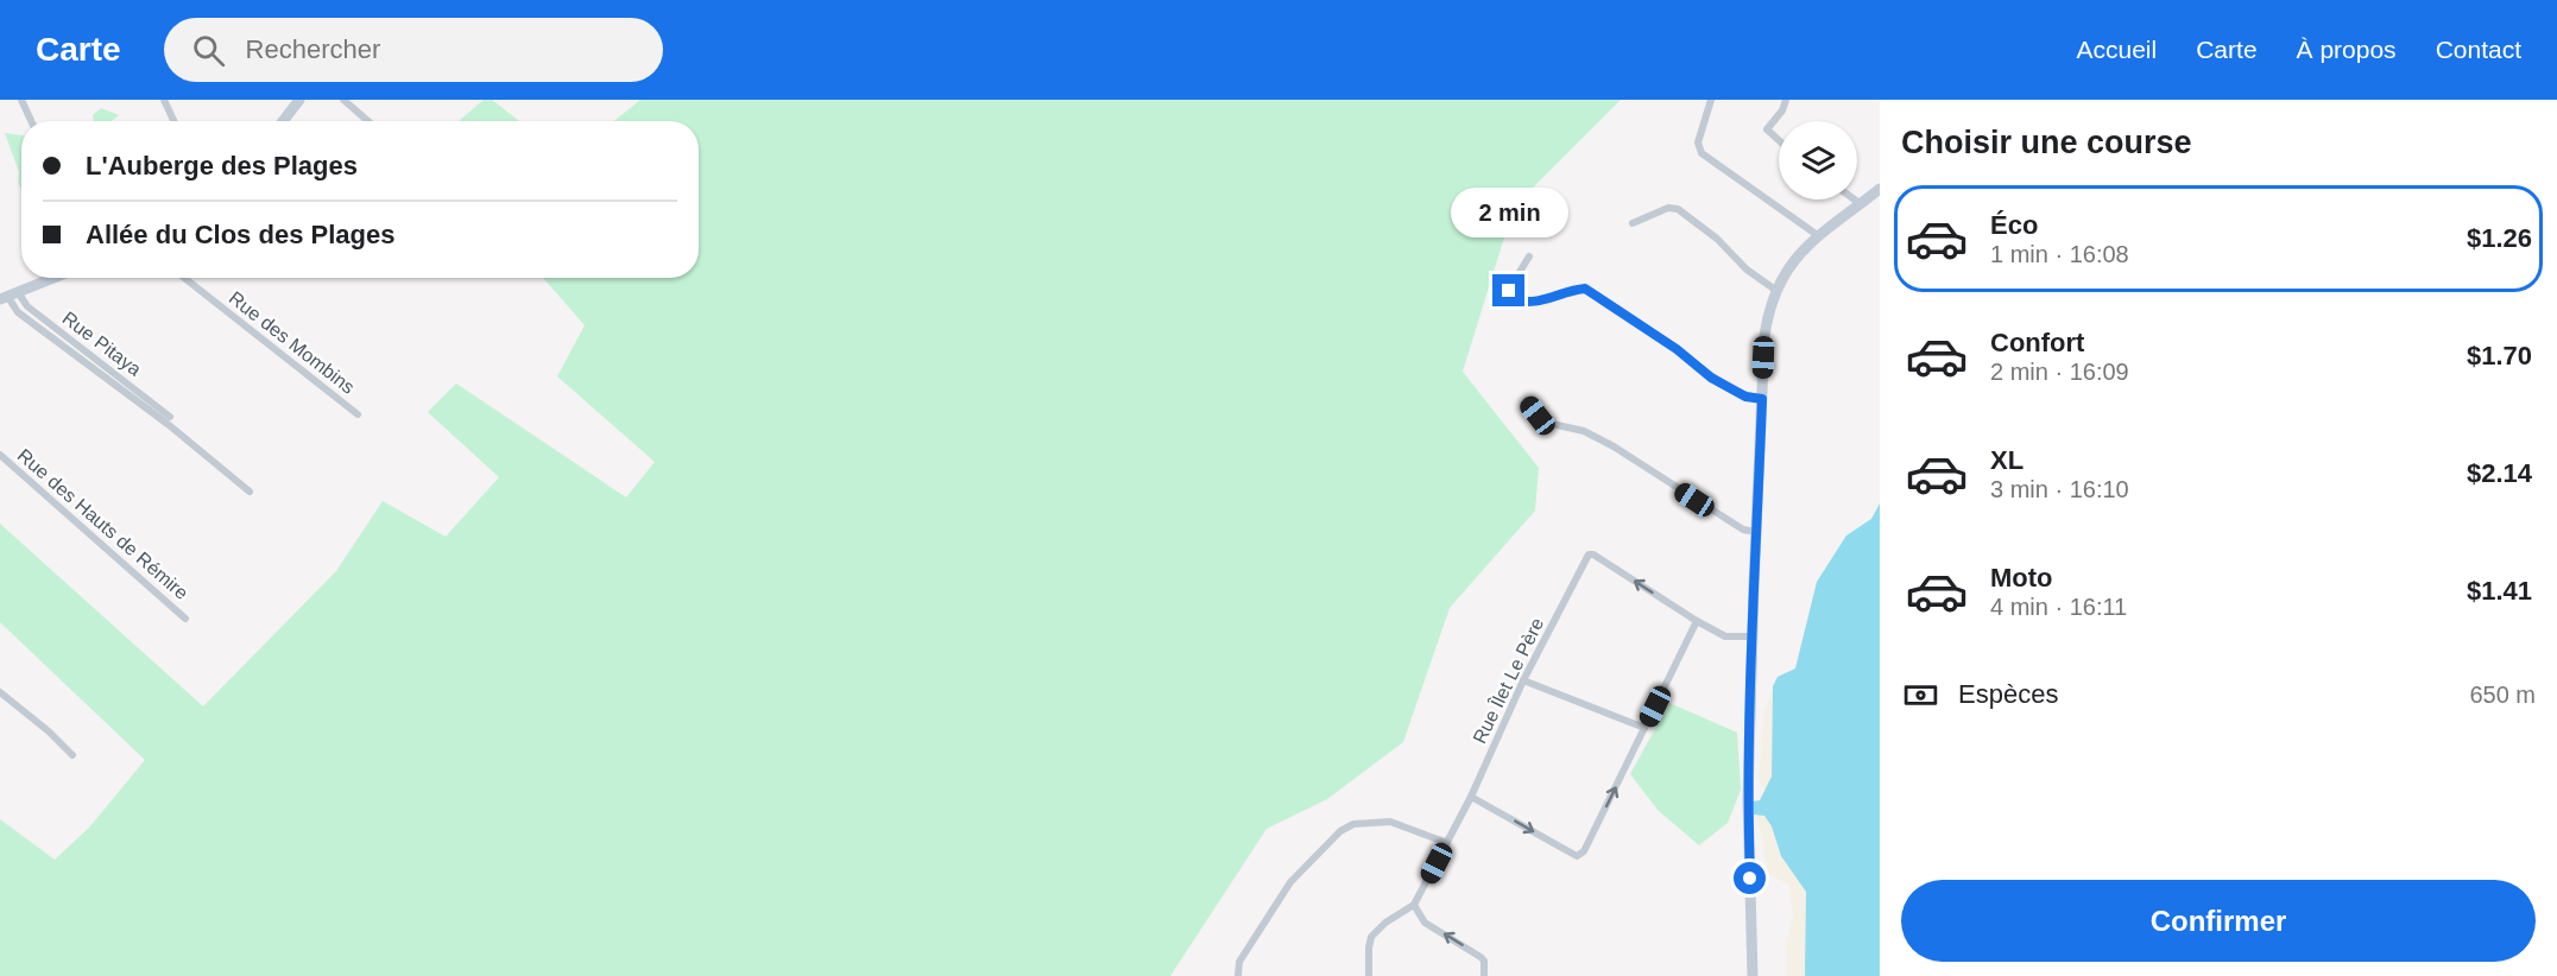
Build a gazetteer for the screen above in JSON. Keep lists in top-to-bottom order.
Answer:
{
  "streets": {
    "street": [
      "Rue des Mombins",
      "Rue Pitaya",
      "Rue des Hauts de Rémire",
      "Rue Îlet Le Père"
    ]
  },
  "page": {
    "header": "Carte",
    "search": "Rechercher",
    "nav": [
      "Accueil",
      "Carte",
      "À propos",
      "Contact"
    ],
    "heading": "Choisir une course",
    "banner": ["L'Auberge des Plages", "Allée du Clos des Plages"],
    "list": [
      {
        "name": "Éco",
        "note": "1 min · 16:08",
        "value": "$1.26"
      },
      {
        "name": "Confort",
        "note": "2 min · 16:09",
        "value": "$1.70"
      },
      {
        "name": "XL",
        "note": "3 min · 16:10",
        "value": "$2.14"
      },
      {
        "name": "Moto",
        "note": "4 min · 16:11",
        "value": "$1.41"
      }
    ],
    "bubble": "2 min",
    "pay": ["Espèces", "650 m"],
    "buttons": "Confirmer"
  }
}
